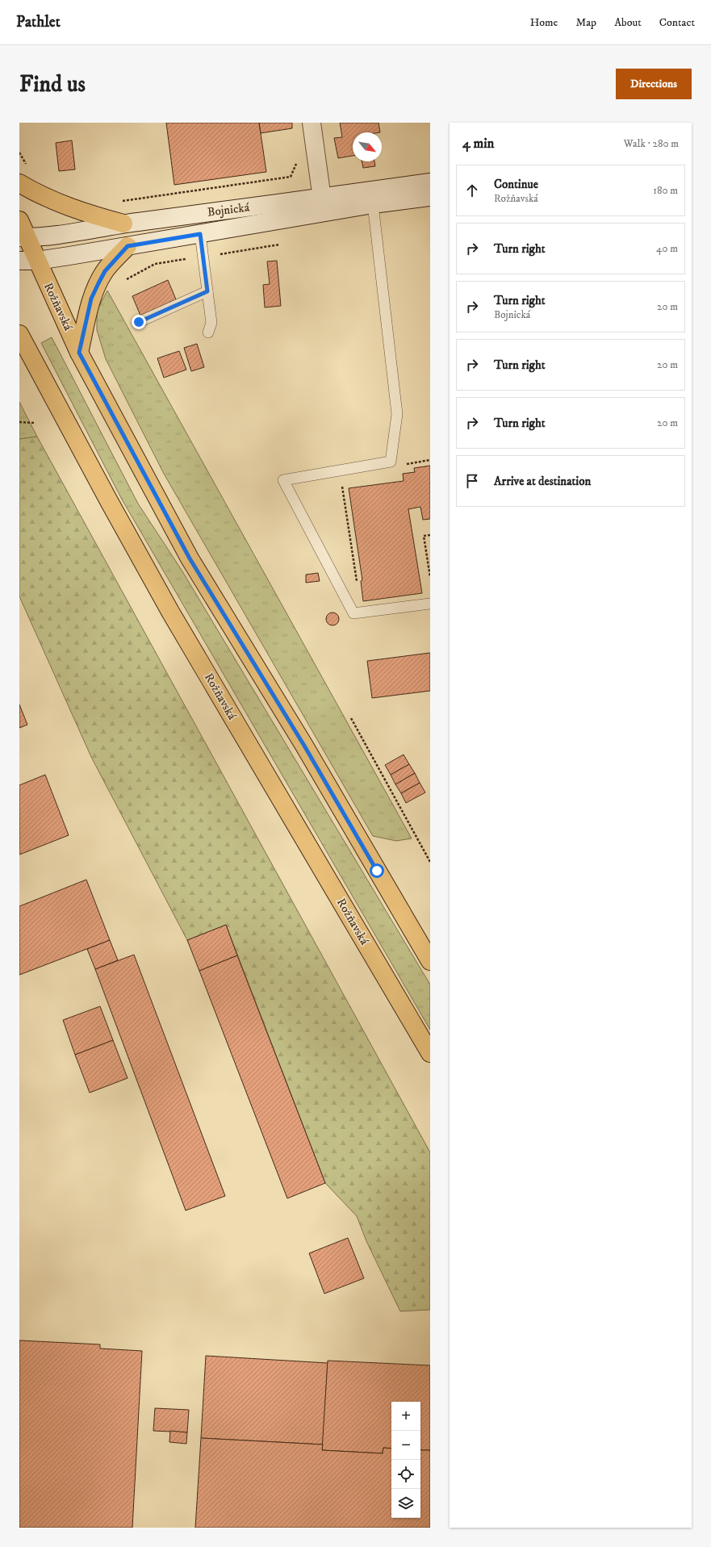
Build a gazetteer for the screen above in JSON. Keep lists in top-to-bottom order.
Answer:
{
  "streets": {
    "main road": ["Bojnická", "Rožňavská"]
  },
  "crossings": [
    ["Bojnická", "Rožňavská"]
  ],
  "north": "bottom right",
  "page": {
    "header": "Pathlet",
    "nav": [
      "Home",
      "Map",
      "About",
      "Contact"
    ],
    "buttons": "Directions",
    "title": "Find us",
    "heading": ["4 min", "Walk · 280 m"],
    "list": [
      ["Continue", "Rožňavská", "180 m"],
      ["Turn right", "40 m"],
      ["Turn right", "Bojnická", "20 m"],
      ["Turn right", "20 m"],
      ["Turn right", "20 m"],
      "Arrive at destination"
    ],
    "map_buttons": ["+", "−"]
  }
}
